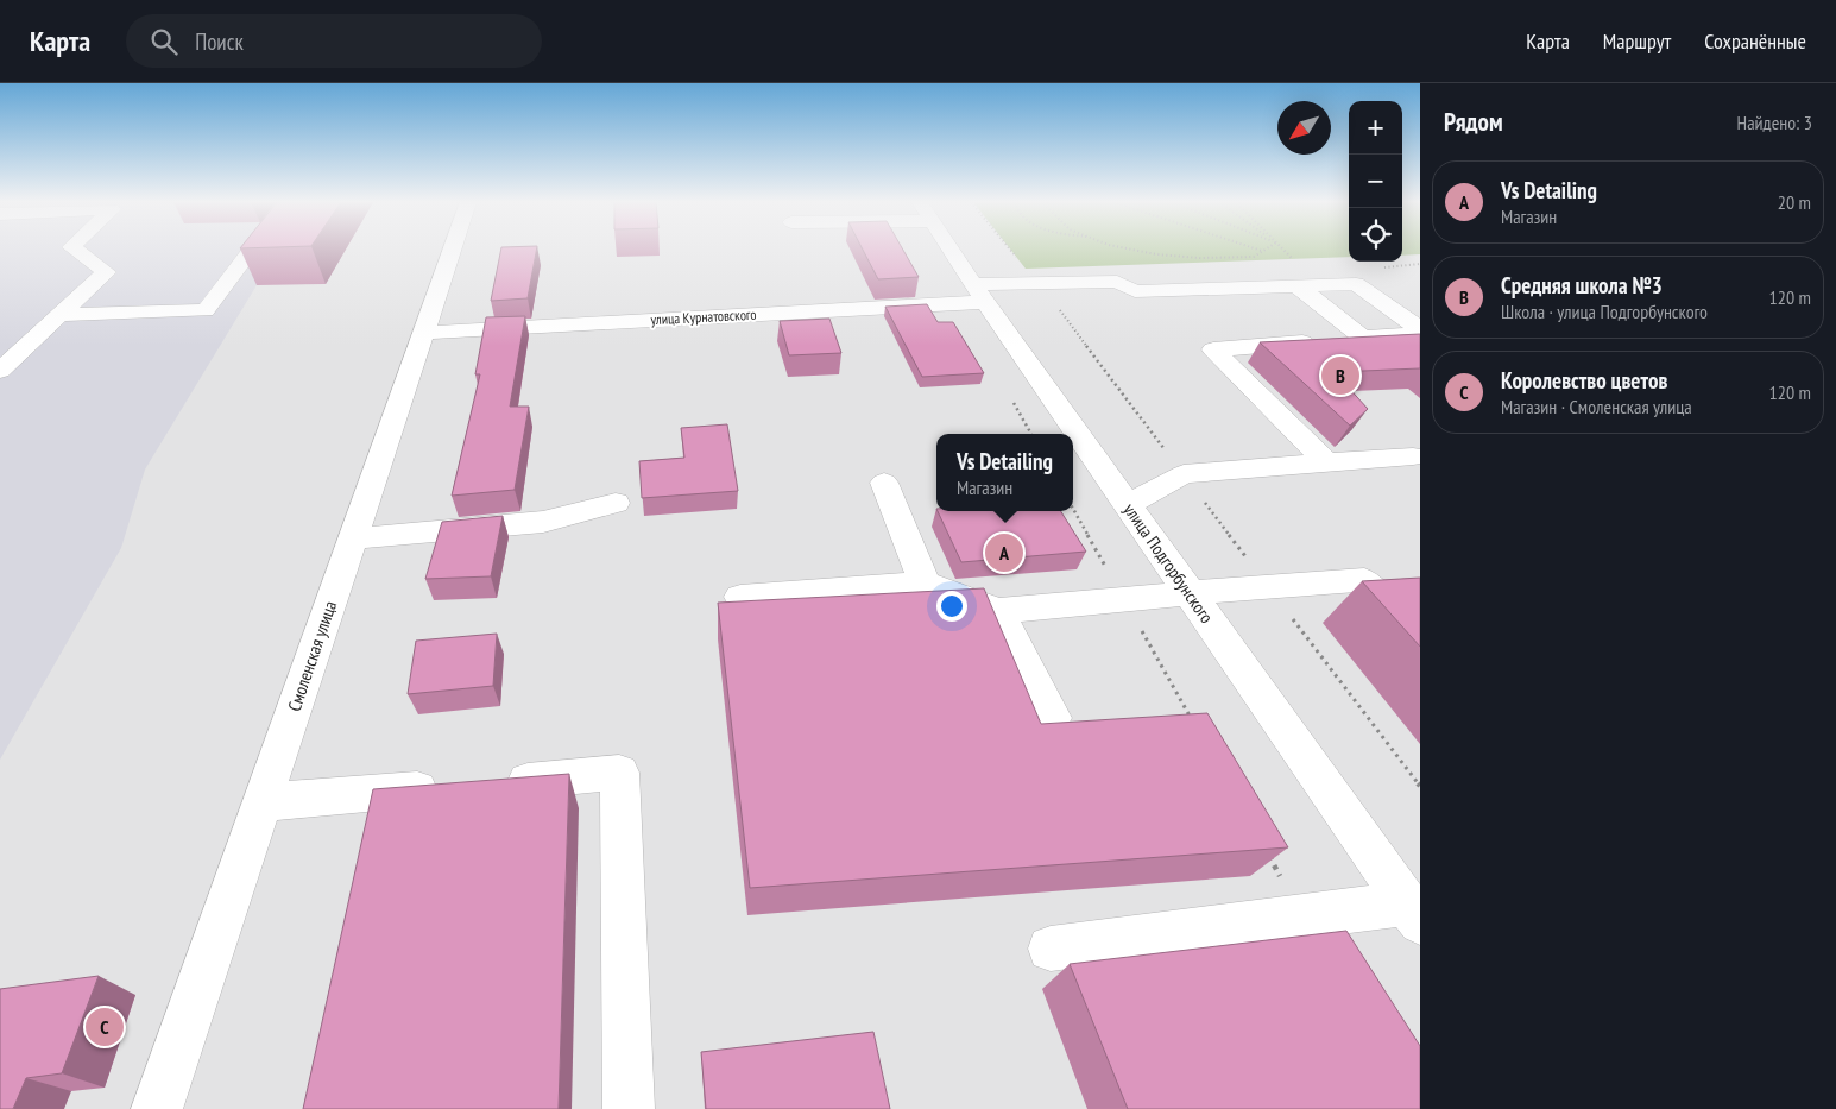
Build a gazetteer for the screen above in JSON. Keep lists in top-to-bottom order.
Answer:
{
  "streets": {
    "street": ["улица Курнатовского", "улица Подгорбунского", "Смоленская улица"]
  },
  "crossings": [
    ["улица Курнатовского", "улица Подгорбунского"],
    ["улица Курнатовского", "Смоленская улица"]
  ],
  "north": "bottom left",
  "page": {
    "header": "Карта",
    "search": "Поиск",
    "nav": ["Карта", "Маршрут", "Сохранённые"],
    "heading": ["Рядом", "Найдено: 3"],
    "map_buttons": ["+", "−"],
    "list": [
      {
        "mark": "A",
        "name": "Vs Detailing",
        "note": "Магазин",
        "value": "20 m"
      },
      {
        "mark": "B",
        "name": "Средняя школа №3",
        "note": "Школа · улица Подгорбунского",
        "value": "120 m"
      },
      {
        "mark": "C",
        "name": "Королевство цветов",
        "note": "Магазин · Смоленская улица",
        "value": "120 m"
      }
    ],
    "pins": ["B", "A", "C"],
    "popup": ["Vs Detailing", "Магазин"]
  }
}
